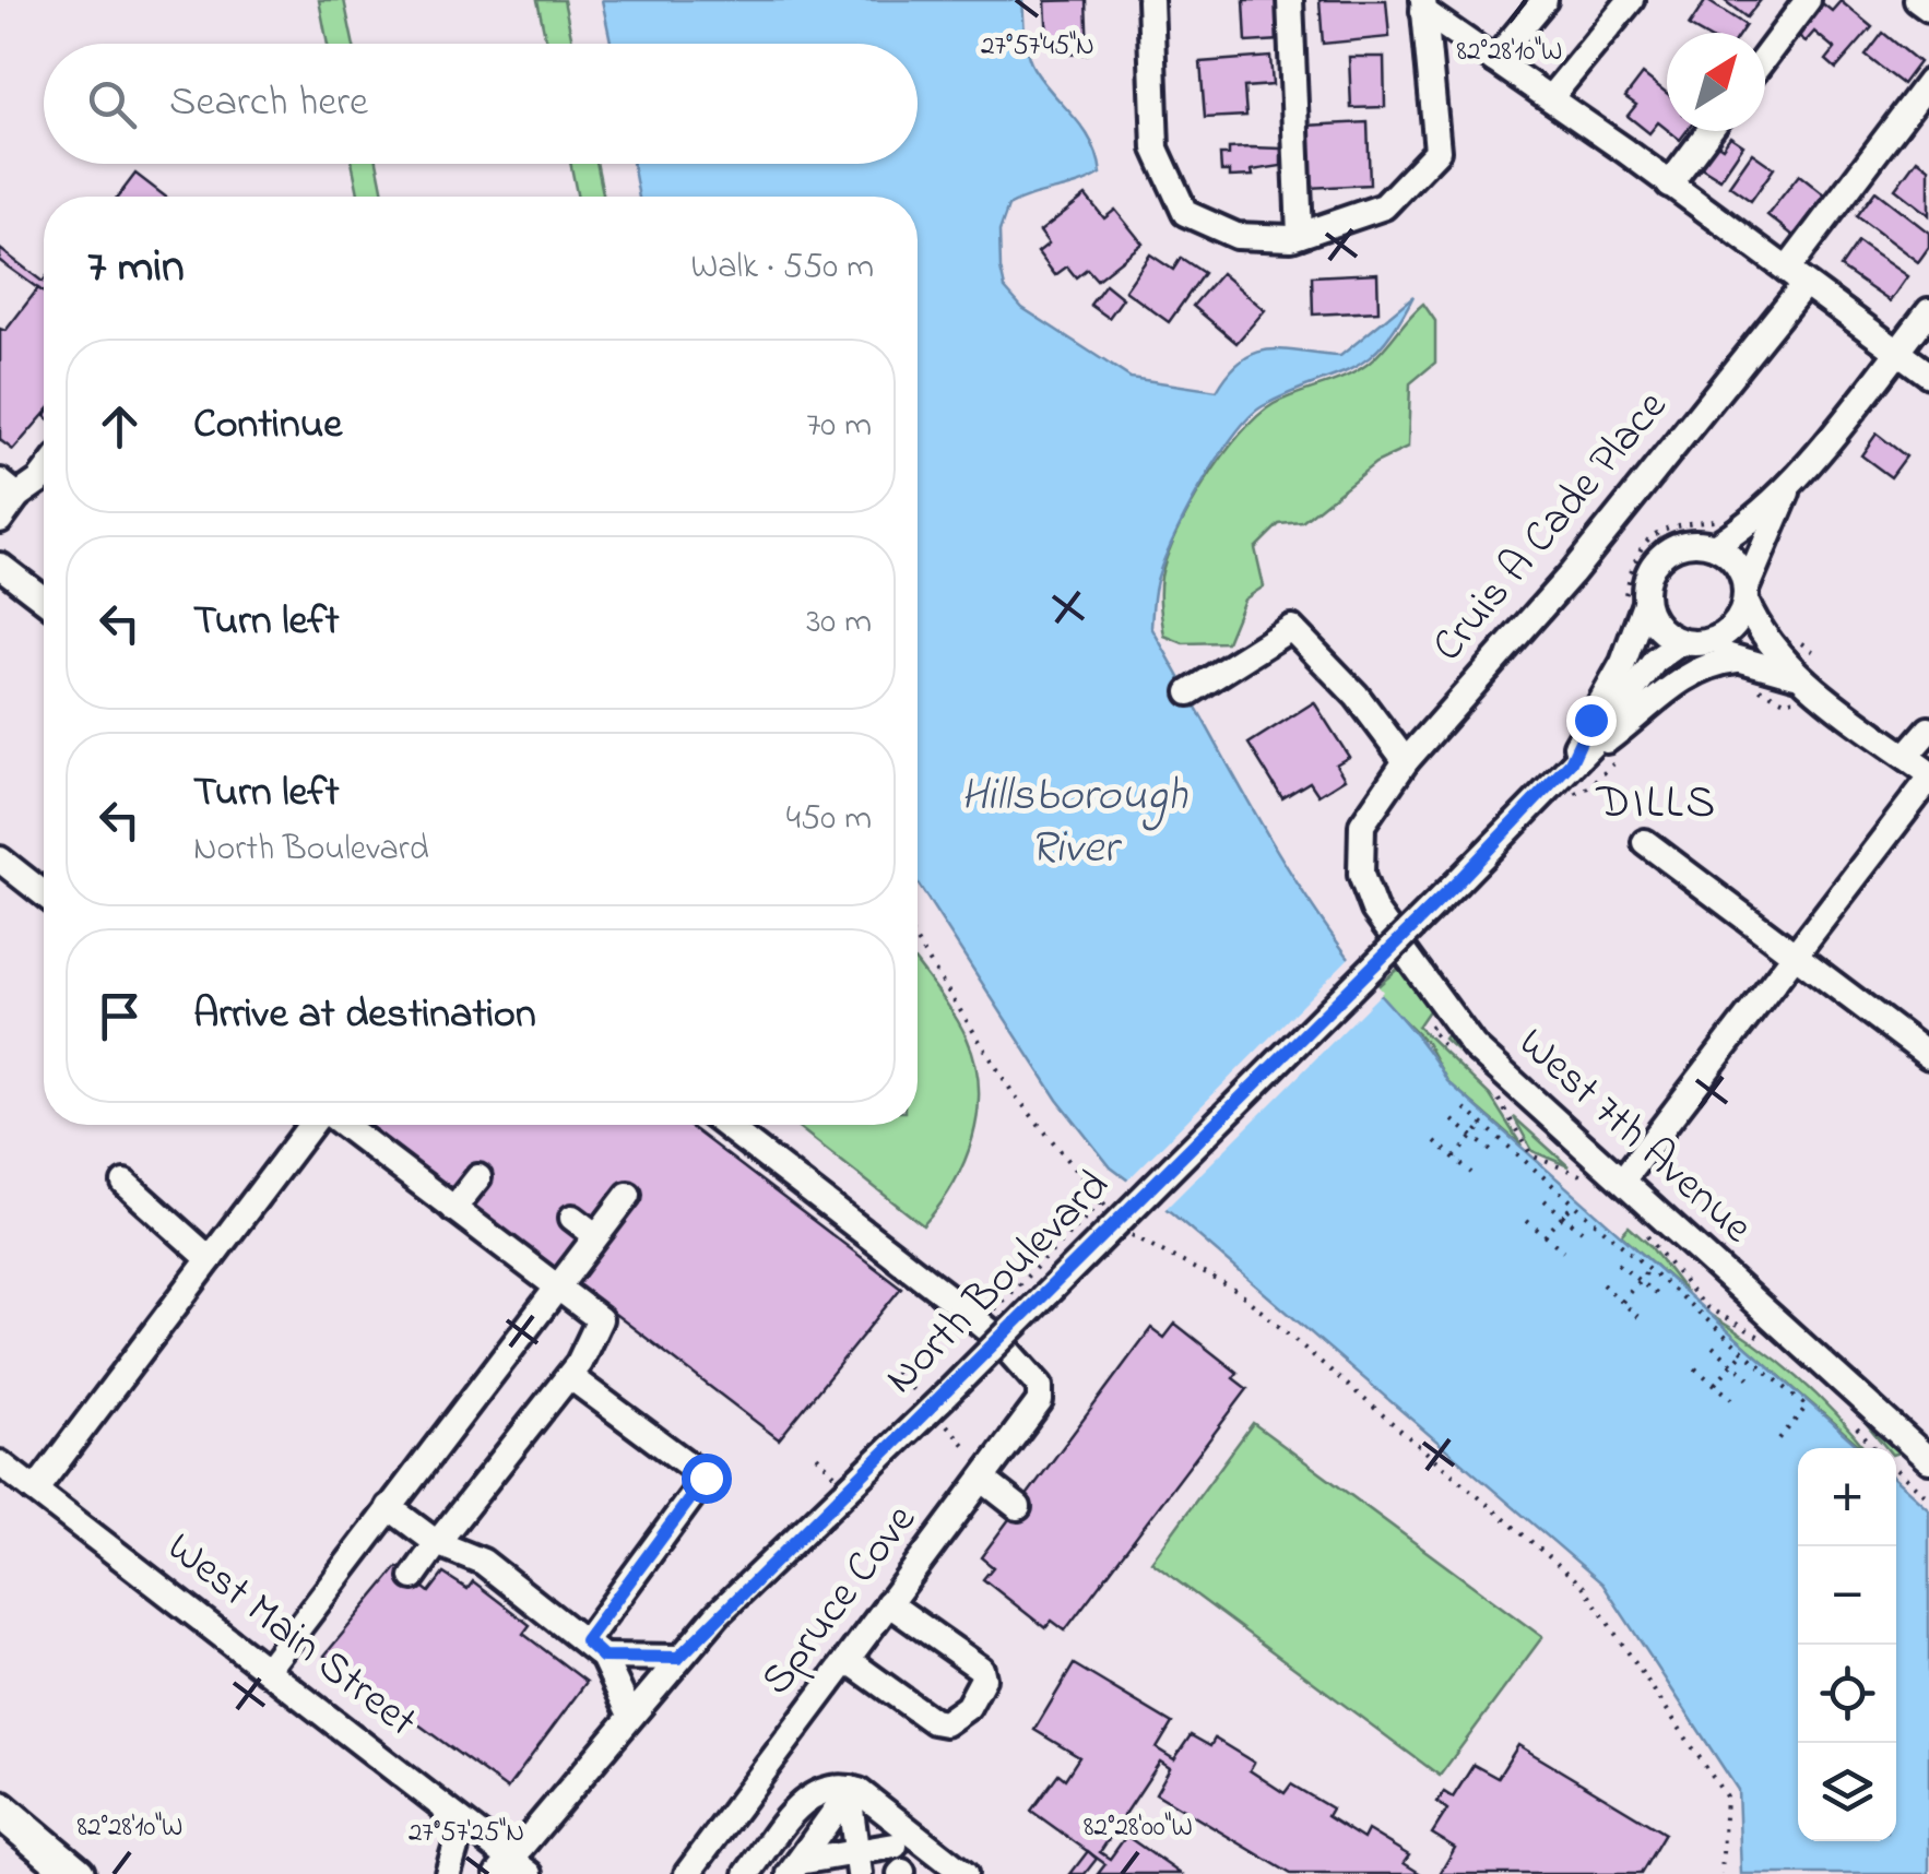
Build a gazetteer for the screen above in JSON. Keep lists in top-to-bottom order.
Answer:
{
  "streets": {
    "street": [
      "Cruis A Cade Place",
      "West 7th Avenue",
      "North Boulevard",
      "Spruce Cove",
      "West Main Street"
    ]
  },
  "crossings": [
    ["Cruis A Cade Place", "West 7th Avenue"],
    ["North Boulevard", "West Main Street"]
  ],
  "districts": ["DILLS"],
  "water": ["Hillsborough River"],
  "north": "top right",
  "page": {
    "search": "Search here",
    "heading": ["7 min", "Walk · 550 m"],
    "list": [
      ["Continue", "70 m"],
      ["Turn left", "30 m"],
      ["Turn left", "North Boulevard", "450 m"],
      "Arrive at destination"
    ],
    "map_buttons": ["+", "−"]
  },
  "coordinates": [
    "27°57'45\"N",
    "82°28'10\"W",
    "82°28'00\"W",
    "27°57'25\"N"
  ]
}
